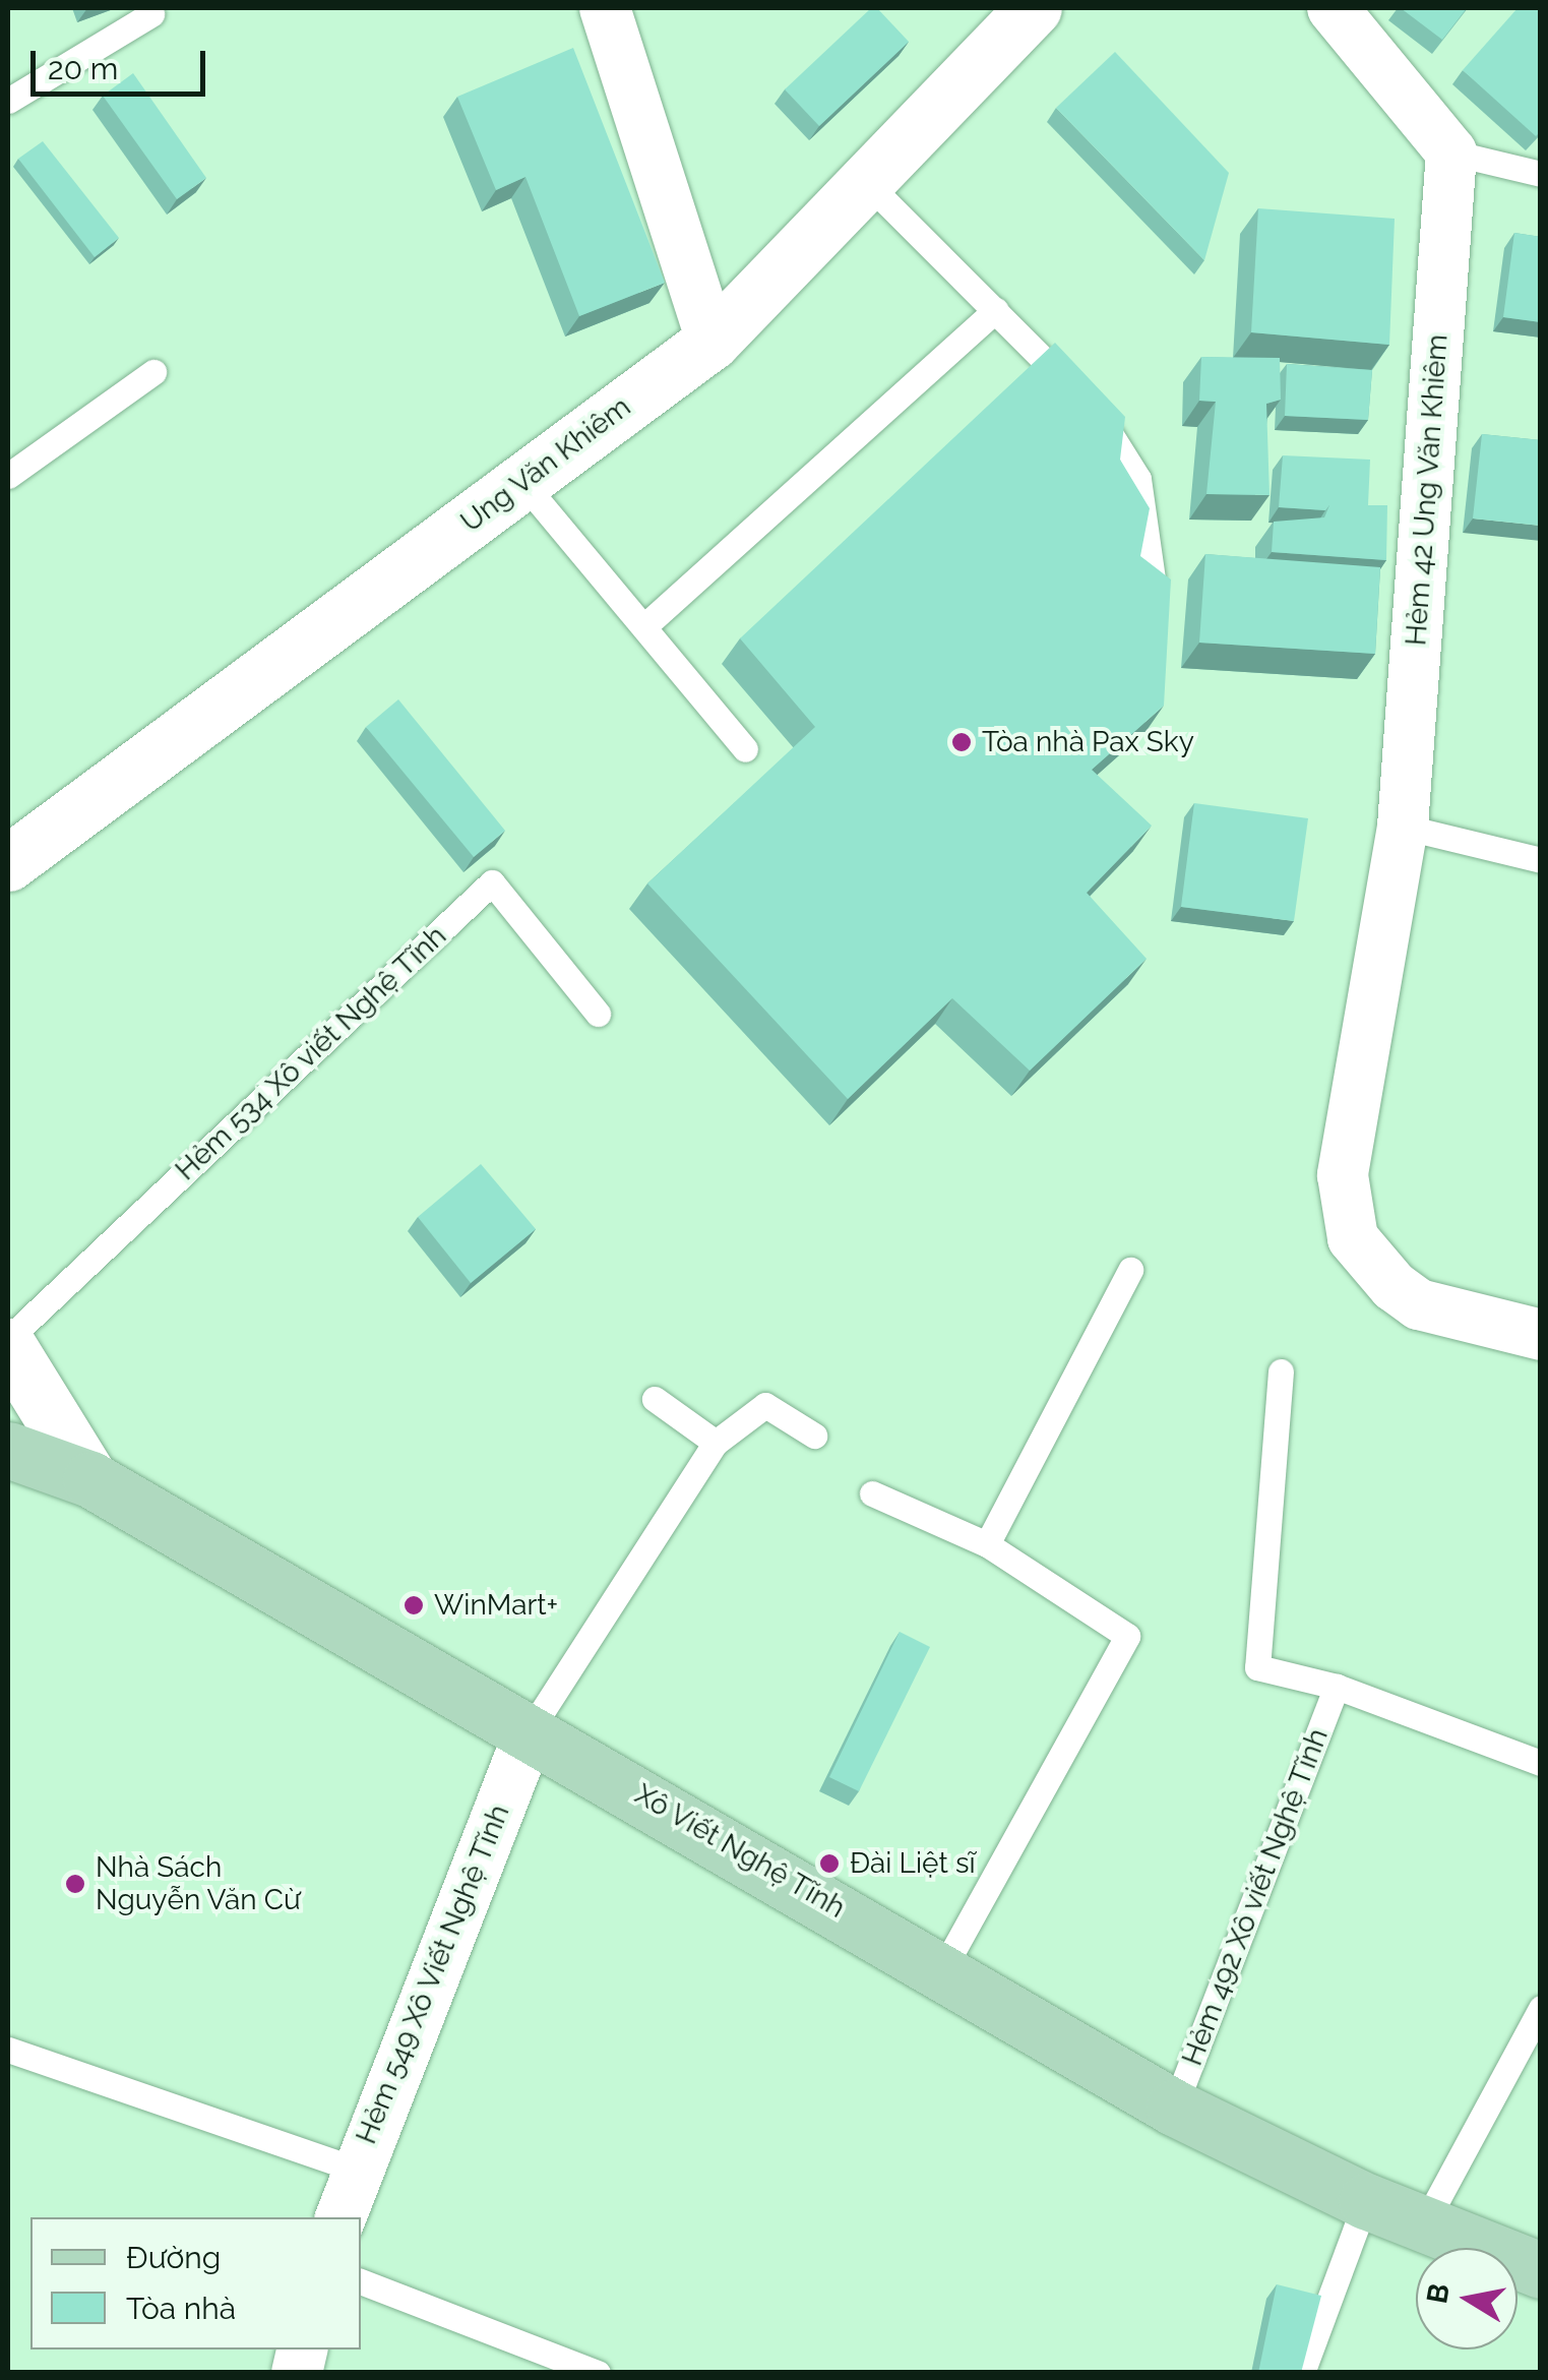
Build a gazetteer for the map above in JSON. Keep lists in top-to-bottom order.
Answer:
{
  "streets": {
    "main road": ["Ung Văn Khiêm", "Xô Viết Nghệ Tĩnh"],
    "street": ["Hẻm 42 Ung Văn Khiêm", "Hẻm 549 Xô Viết Nghệ Tĩnh"],
    "lane": ["Hẻm 534 Xô viết Nghệ Tĩnh", "Hẻm 492 Xô viết Nghệ Tĩnh"]
  },
  "crossings": [
    ["Hẻm 534 Xô viết Nghệ Tĩnh", "Xô Viết Nghệ Tĩnh"],
    ["Xô Viết Nghệ Tĩnh", "Hẻm 492 Xô viết Nghệ Tĩnh"],
    ["Xô Viết Nghệ Tĩnh", "Hẻm 549 Xô Viết Nghệ Tĩnh"]
  ],
  "places": [
    "Tòa nhà Pax Sky",
    "WinMart+",
    "Đài Liệt sĩ",
    "Nhà Sách Nguyễn Văn Cừ"
  ],
  "legend": ["Đường", "Tòa nhà"],
  "scale_bar": "20 m",
  "north": "left"
}
